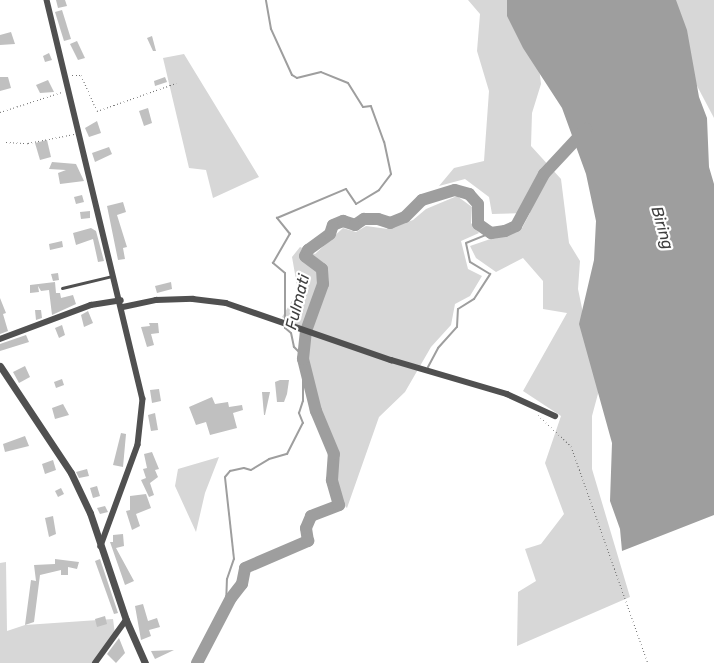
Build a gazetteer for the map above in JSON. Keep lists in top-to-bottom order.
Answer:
{
  "water": ["Biring", "Fulmati"]
}
